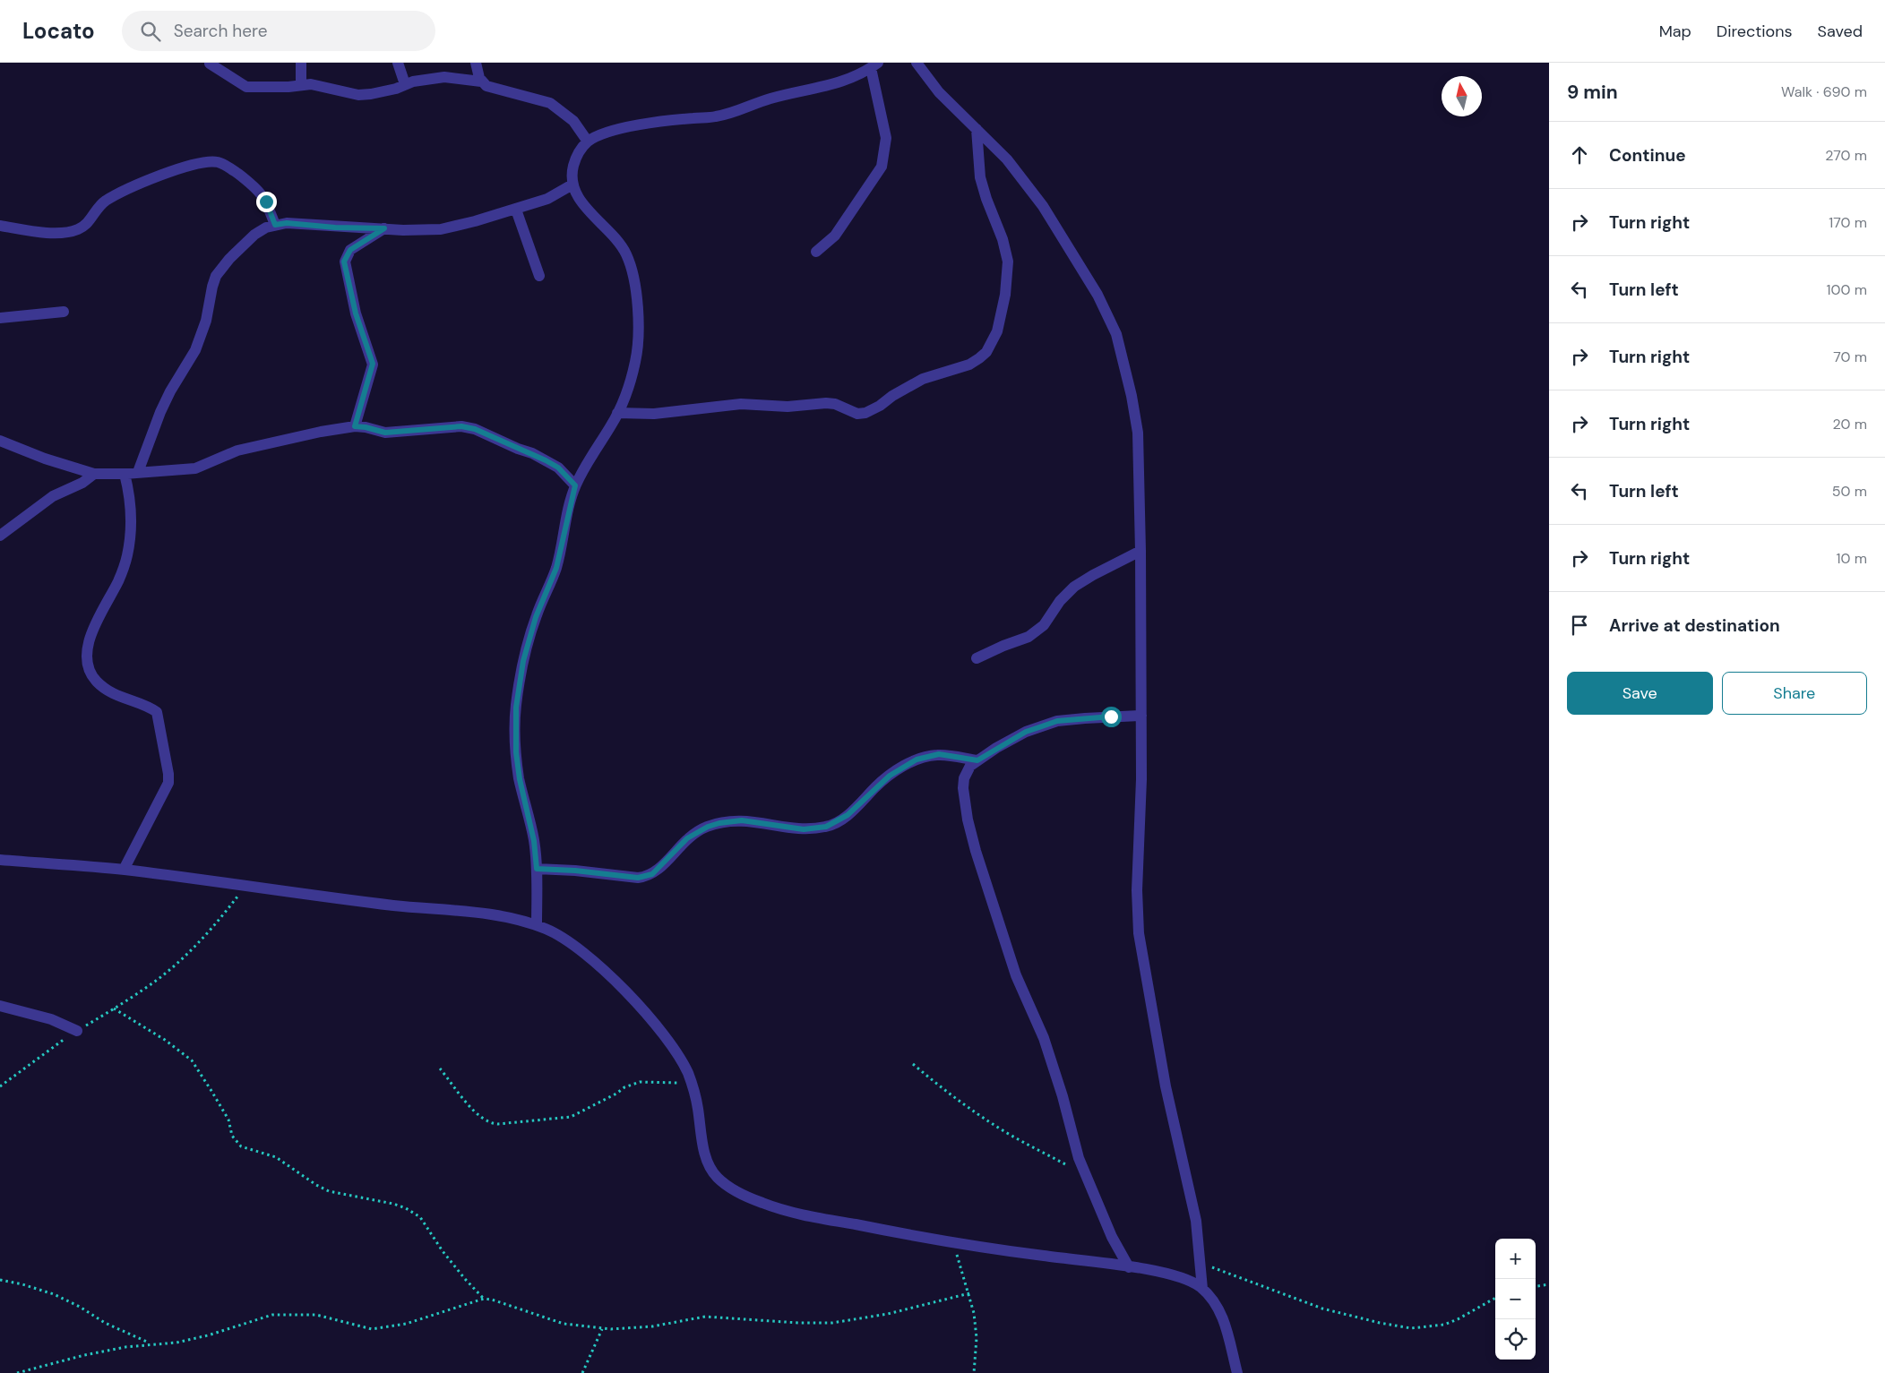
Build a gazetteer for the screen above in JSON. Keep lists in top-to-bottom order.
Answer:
{
  "north": "top",
  "page": {
    "header": "Locato",
    "search": "Search here",
    "nav": ["Map", "Directions", "Saved"],
    "heading": ["9 min", "Walk · 690 m"],
    "list": [
      ["Continue", "270 m"],
      ["Turn right", "170 m"],
      ["Turn left", "100 m"],
      ["Turn right", "70 m"],
      ["Turn right", "20 m"],
      ["Turn left", "50 m"],
      ["Turn right", "10 m"],
      "Arrive at destination"
    ],
    "buttons": ["Save", "Share"],
    "map_buttons": ["+", "−"]
  }
}
